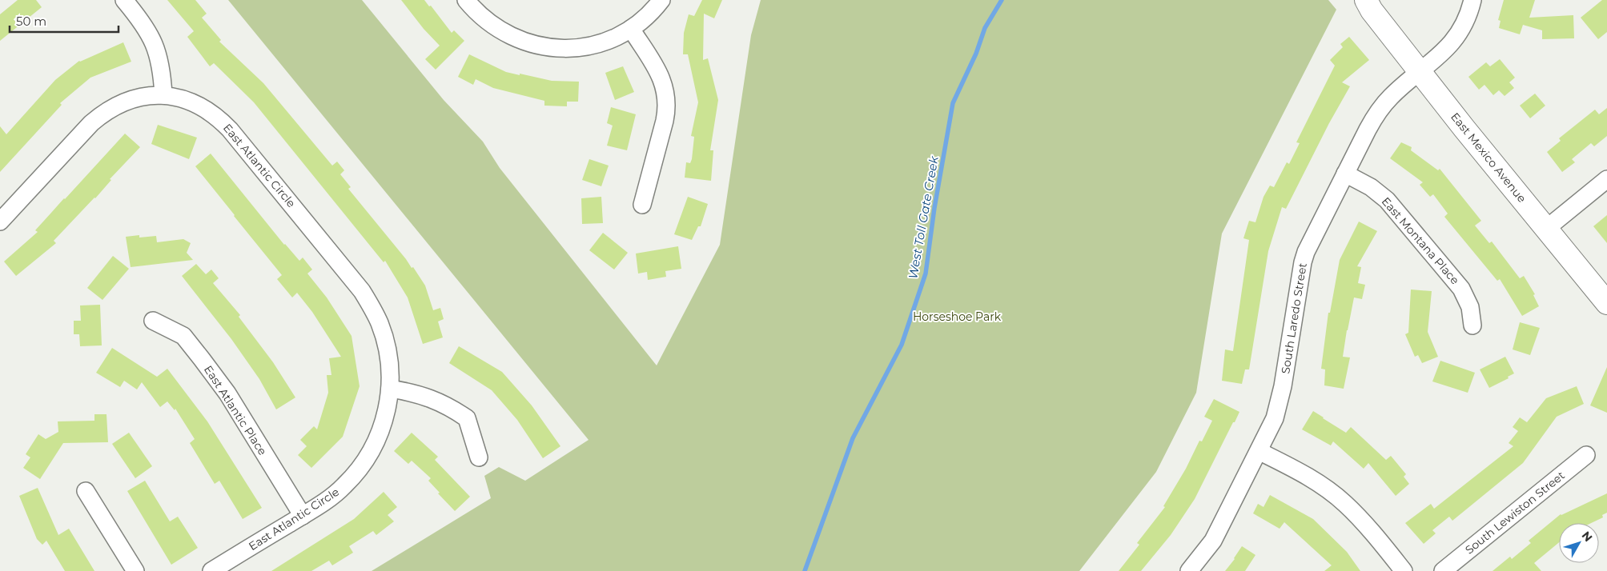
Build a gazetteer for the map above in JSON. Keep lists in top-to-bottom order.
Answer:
{
  "streets": {
    "street": [
      "East Mexico Avenue",
      "East Atlantic Circle",
      "East Montana Place",
      "South Laredo Street",
      "East Atlantic Place",
      "South Lewiston Street"
    ]
  },
  "crossings": [
    ["East Mexico Avenue", "South Laredo Street"],
    ["East Atlantic Circle", "East Atlantic Place"],
    ["East Montana Place", "South Laredo Street"]
  ],
  "water": ["West Toll Gate Creek"],
  "parks": ["Horseshoe Park"],
  "scale_bar": "50 m",
  "north": "top right"
}
